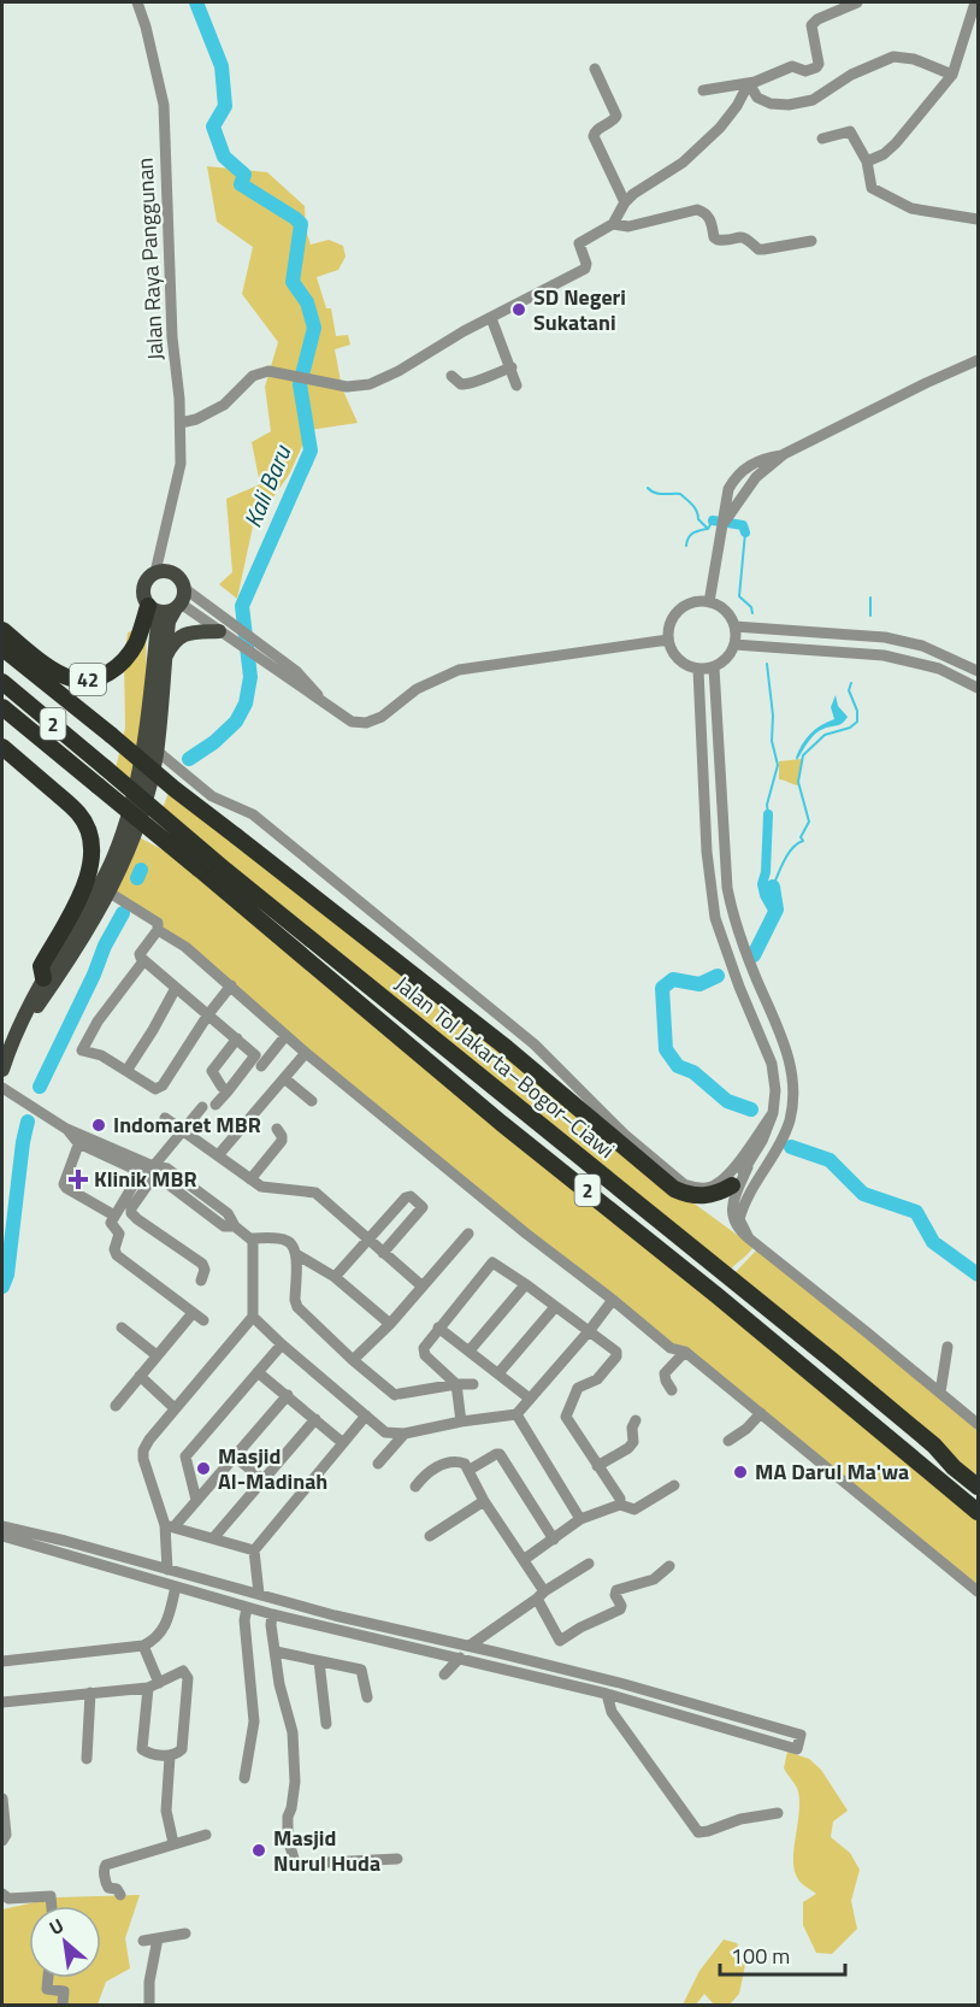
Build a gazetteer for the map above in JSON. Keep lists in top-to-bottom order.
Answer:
{
  "streets": {
    "highway": ["42", "2", "Jalan Tol Jakarta–Bogor–Ciawi"],
    "street": ["Jalan Raya Panggunan"]
  },
  "crossings": [
    ["Jalan Raya Panggunan", "42"]
  ],
  "water": ["Kali Baru"],
  "places": {
    "other": [
      "SD Negeri Sukatani",
      "Indomaret MBR",
      "Masjid Al-Madinah",
      "MA Darul Ma'wa",
      "Masjid Nurul Huda"
    ],
    "health": ["Klinik MBR"]
  },
  "scale_bar": "100 m",
  "north": "top left"
}
